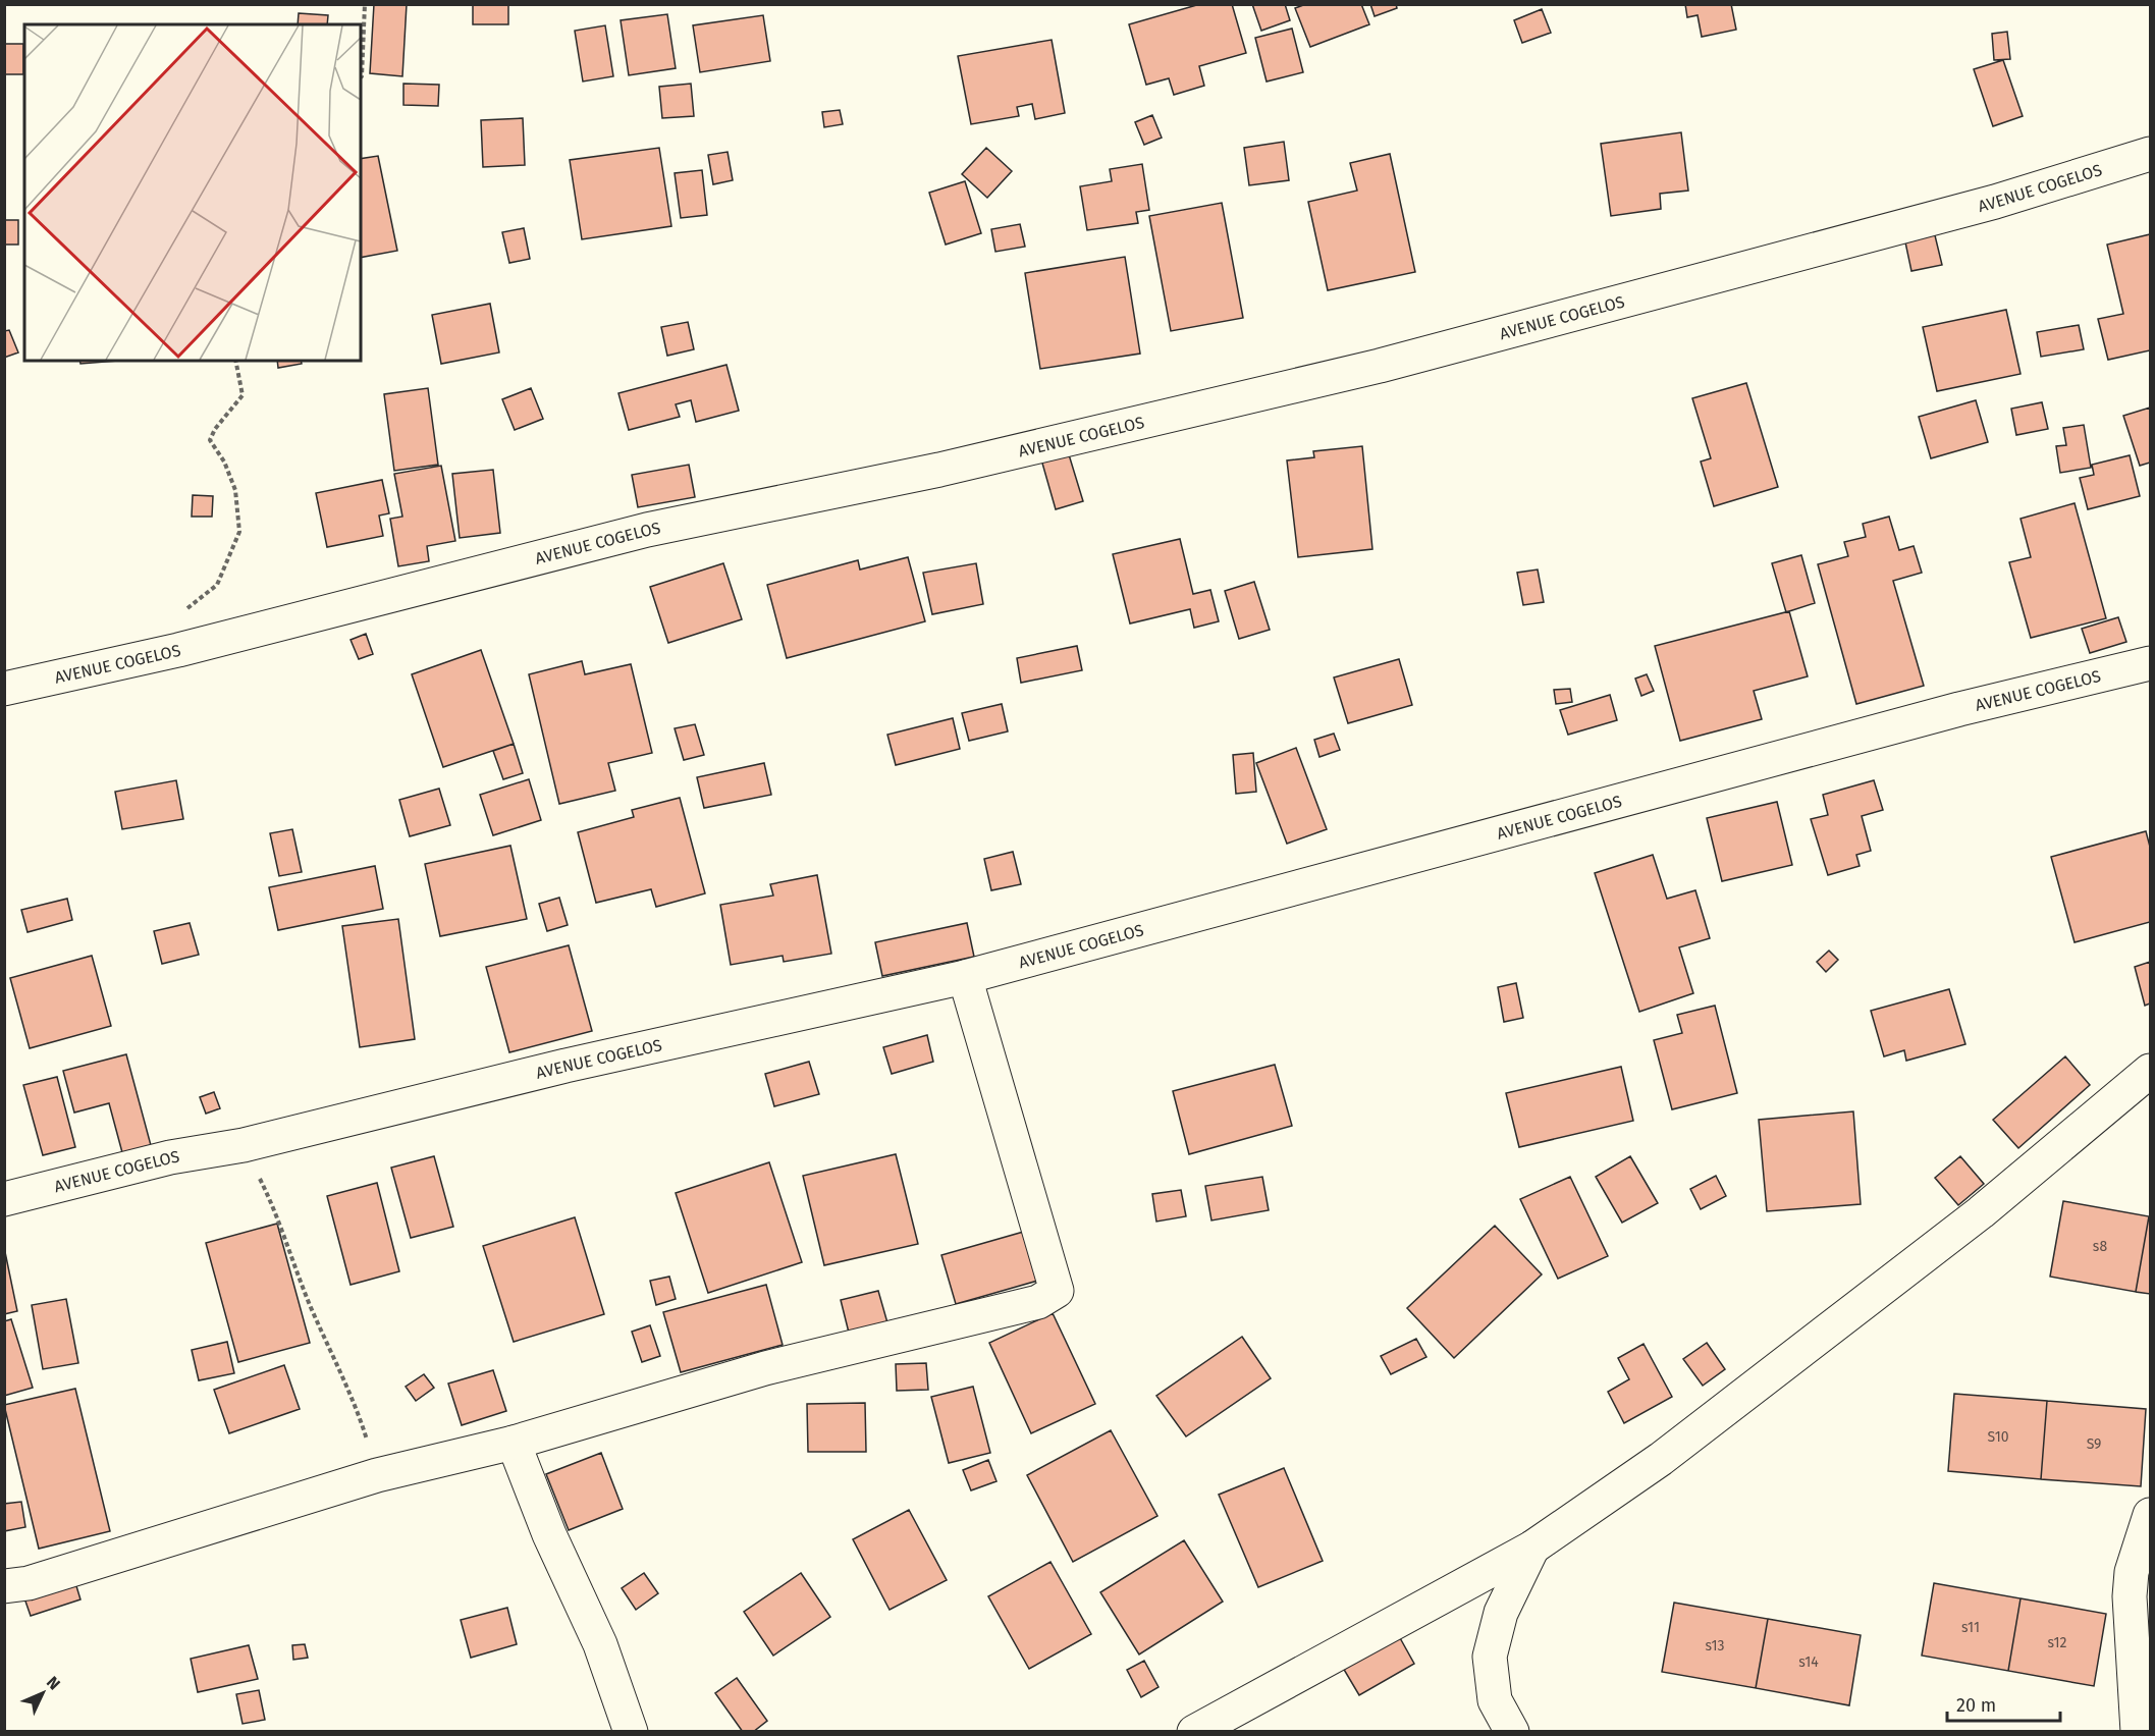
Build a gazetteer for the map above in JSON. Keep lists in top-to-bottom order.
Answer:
{
  "streets": {
    "street": ["AVENUE COGELOS"]
  },
  "house_numbers": [
    "s8",
    "S10",
    "S9",
    "s11",
    "s12",
    "s13",
    "s14"
  ],
  "scale_bar": "20 m",
  "north": "top right"
}
